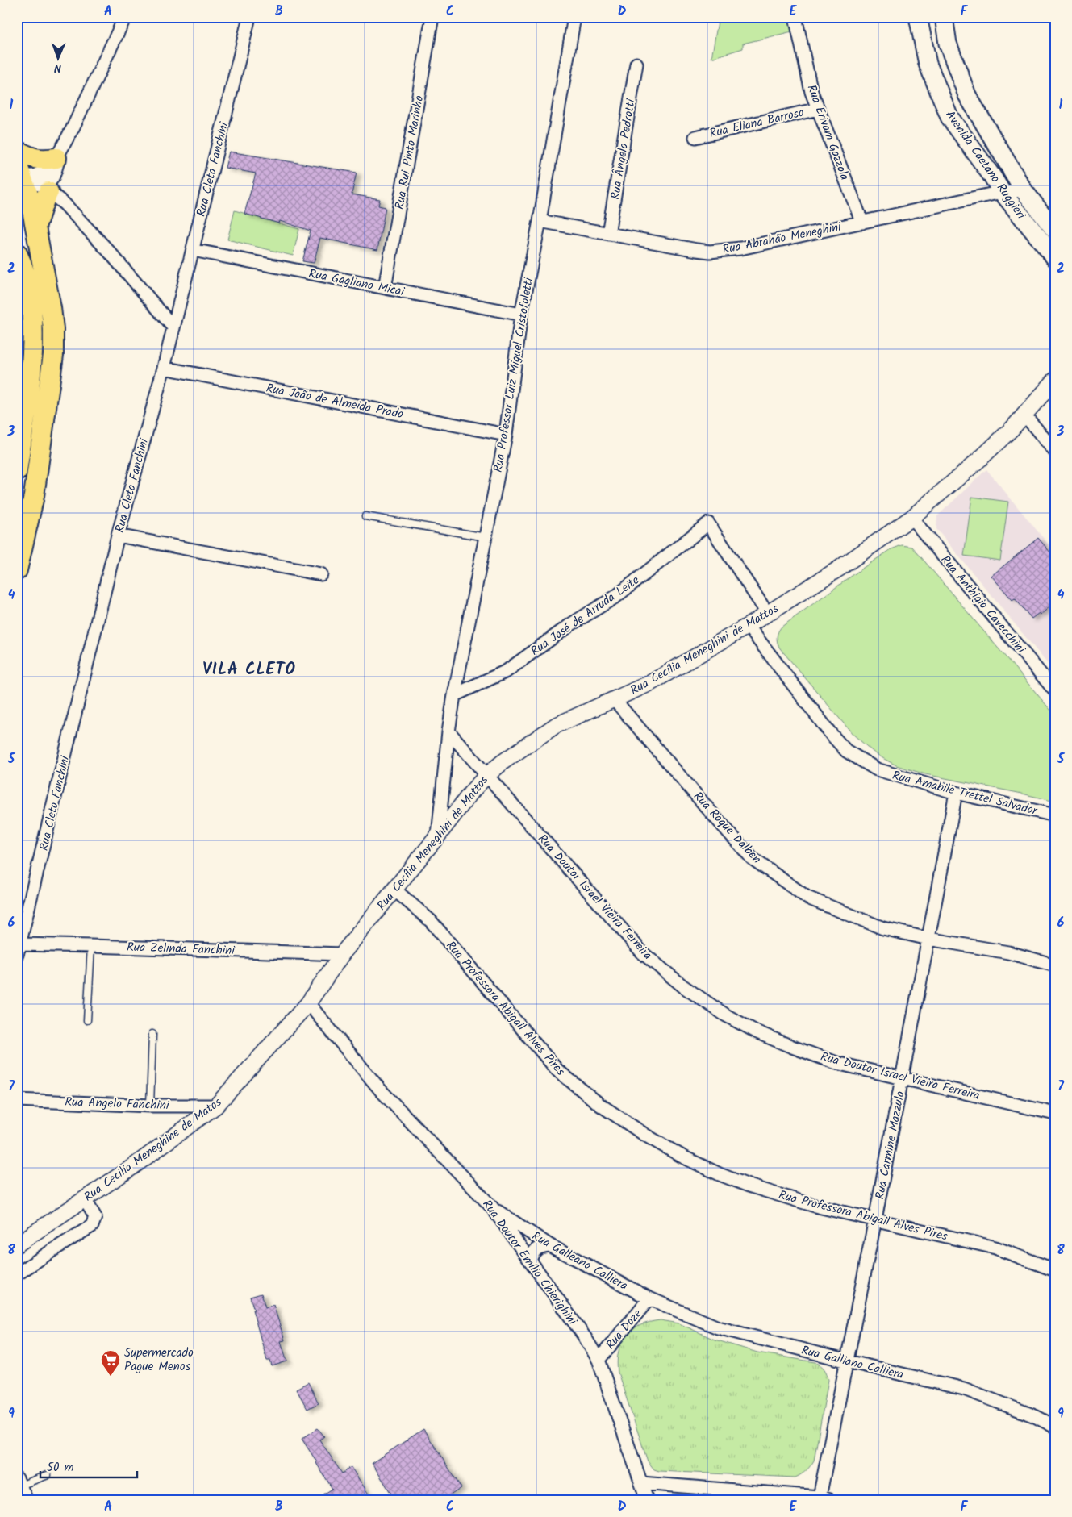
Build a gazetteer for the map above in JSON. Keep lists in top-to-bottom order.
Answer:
{
  "streets": {
    "main road": ["Avenida Caetano Ruggieri"],
    "street": [
      "Rua Eliana Barroso",
      "Rua Erivam Gazzola",
      "Rua Ângelo Pedrotti",
      "Rua Rui Pinto Marinho",
      "Rua Cleto Fanchini",
      "Rua Abrahão Meneghini",
      "Rua Gagliano Micai",
      "Rua Professor Luiz Miguel Cristofoletti",
      "Rua João de Almeida Prado",
      "Rua Anthigio Cavecchini",
      "Rua José de Arruda Leite",
      "Rua Cecília Meneghini de Mattos",
      "Rua Amabile Trettel Salvador",
      "Rua Roque Dalben",
      "Rua Doutor Israel Vieira Ferreira",
      "Rua Zelinda Fanchini",
      "Rua Professora Abigail Alves Pires",
      "Rua Angelo Fanchini",
      "Rua Carmine Mazzulo",
      "Rua Cecilia Meneghine de Matos",
      "Rua Galleano Calliera",
      "Rua Doutor Emílio Chierighini",
      "Rua Doze",
      "Rua Galliano Calliera"
    ]
  },
  "crossings": [
    ["Rua Eliana Barroso", "Rua Erivam Gazzola"],
    ["Rua Erivam Gazzola", "Rua Abrahão Meneghini"],
    ["Rua Ângelo Pedrotti", "Rua Abrahão Meneghini"],
    ["Rua Rui Pinto Marinho", "Rua Gagliano Micai"],
    ["Avenida Caetano Ruggieri", "Rua Abrahão Meneghini"],
    ["Rua Cleto Fanchini", "Rua Gagliano Micai"],
    ["Rua Cleto Fanchini", "Rua João de Almeida Prado"],
    ["Rua Cleto Fanchini", "Rua Zelinda Fanchini"],
    ["Rua Abrahão Meneghini", "Rua Professor Luiz Miguel Cristofoletti"],
    ["Rua Gagliano Micai", "Rua Professor Luiz Miguel Cristofoletti"],
    ["Rua Professor Luiz Miguel Cristofoletti", "Rua João de Almeida Prado"],
    ["Rua Professor Luiz Miguel Cristofoletti", "Rua José de Arruda Leite"],
    ["Rua Professor Luiz Miguel Cristofoletti", "Rua Cecília Meneghini de Mattos"],
    ["Rua Anthigio Cavecchini", "Rua Cecília Meneghini de Mattos"],
    ["Rua José de Arruda Leite", "Rua Cecília Meneghini de Mattos"],
    ["Rua Cecília Meneghini de Mattos", "Rua Amabile Trettel Salvador"],
    ["Rua Cecília Meneghini de Mattos", "Rua Roque Dalben"],
    ["Rua Cecília Meneghini de Mattos", "Rua Doutor Israel Vieira Ferreira"],
    ["Rua Cecília Meneghini de Mattos", "Rua Zelinda Fanchini"],
    ["Rua Cecília Meneghini de Mattos", "Rua Professora Abigail Alves Pires"],
    ["Rua Cecília Meneghini de Mattos", "Rua Cecilia Meneghine de Matos"],
    ["Rua Cecília Meneghini de Mattos", "Rua Doutor Emílio Chierighini"],
    ["Rua Amabile Trettel Salvador", "Rua Carmine Mazzulo"],
    ["Rua Roque Dalben", "Rua Carmine Mazzulo"],
    ["Rua Doutor Israel Vieira Ferreira", "Rua Carmine Mazzulo"],
    ["Rua Professora Abigail Alves Pires", "Rua Carmine Mazzulo"],
    ["Rua Angelo Fanchini", "Rua Cecilia Meneghine de Matos"],
    ["Rua Carmine Mazzulo", "Rua Galliano Calliera"],
    ["Rua Cecilia Meneghine de Matos", "Rua Doutor Emílio Chierighini"],
    ["Rua Galleano Calliera", "Rua Doutor Emílio Chierighini"],
    ["Rua Galleano Calliera", "Rua Doze"],
    ["Rua Galleano Calliera", "Rua Galliano Calliera"],
    ["Rua Doutor Emílio Chierighini", "Rua Doze"],
    ["Rua Doze", "Rua Galliano Calliera"]
  ],
  "districts": ["VILA CLETO"],
  "places": {
    "supermarket": ["Supermercado Pague Menos"]
  },
  "scale_bar": "50 m",
  "north": "bottom",
  "grid": {
    "columns": [
      "A",
      "B",
      "C",
      "D",
      "E",
      "F"
    ],
    "rows": [
      "1",
      "2",
      "3",
      "4",
      "5",
      "6",
      "7",
      "8",
      "9"
    ]
  }
}
